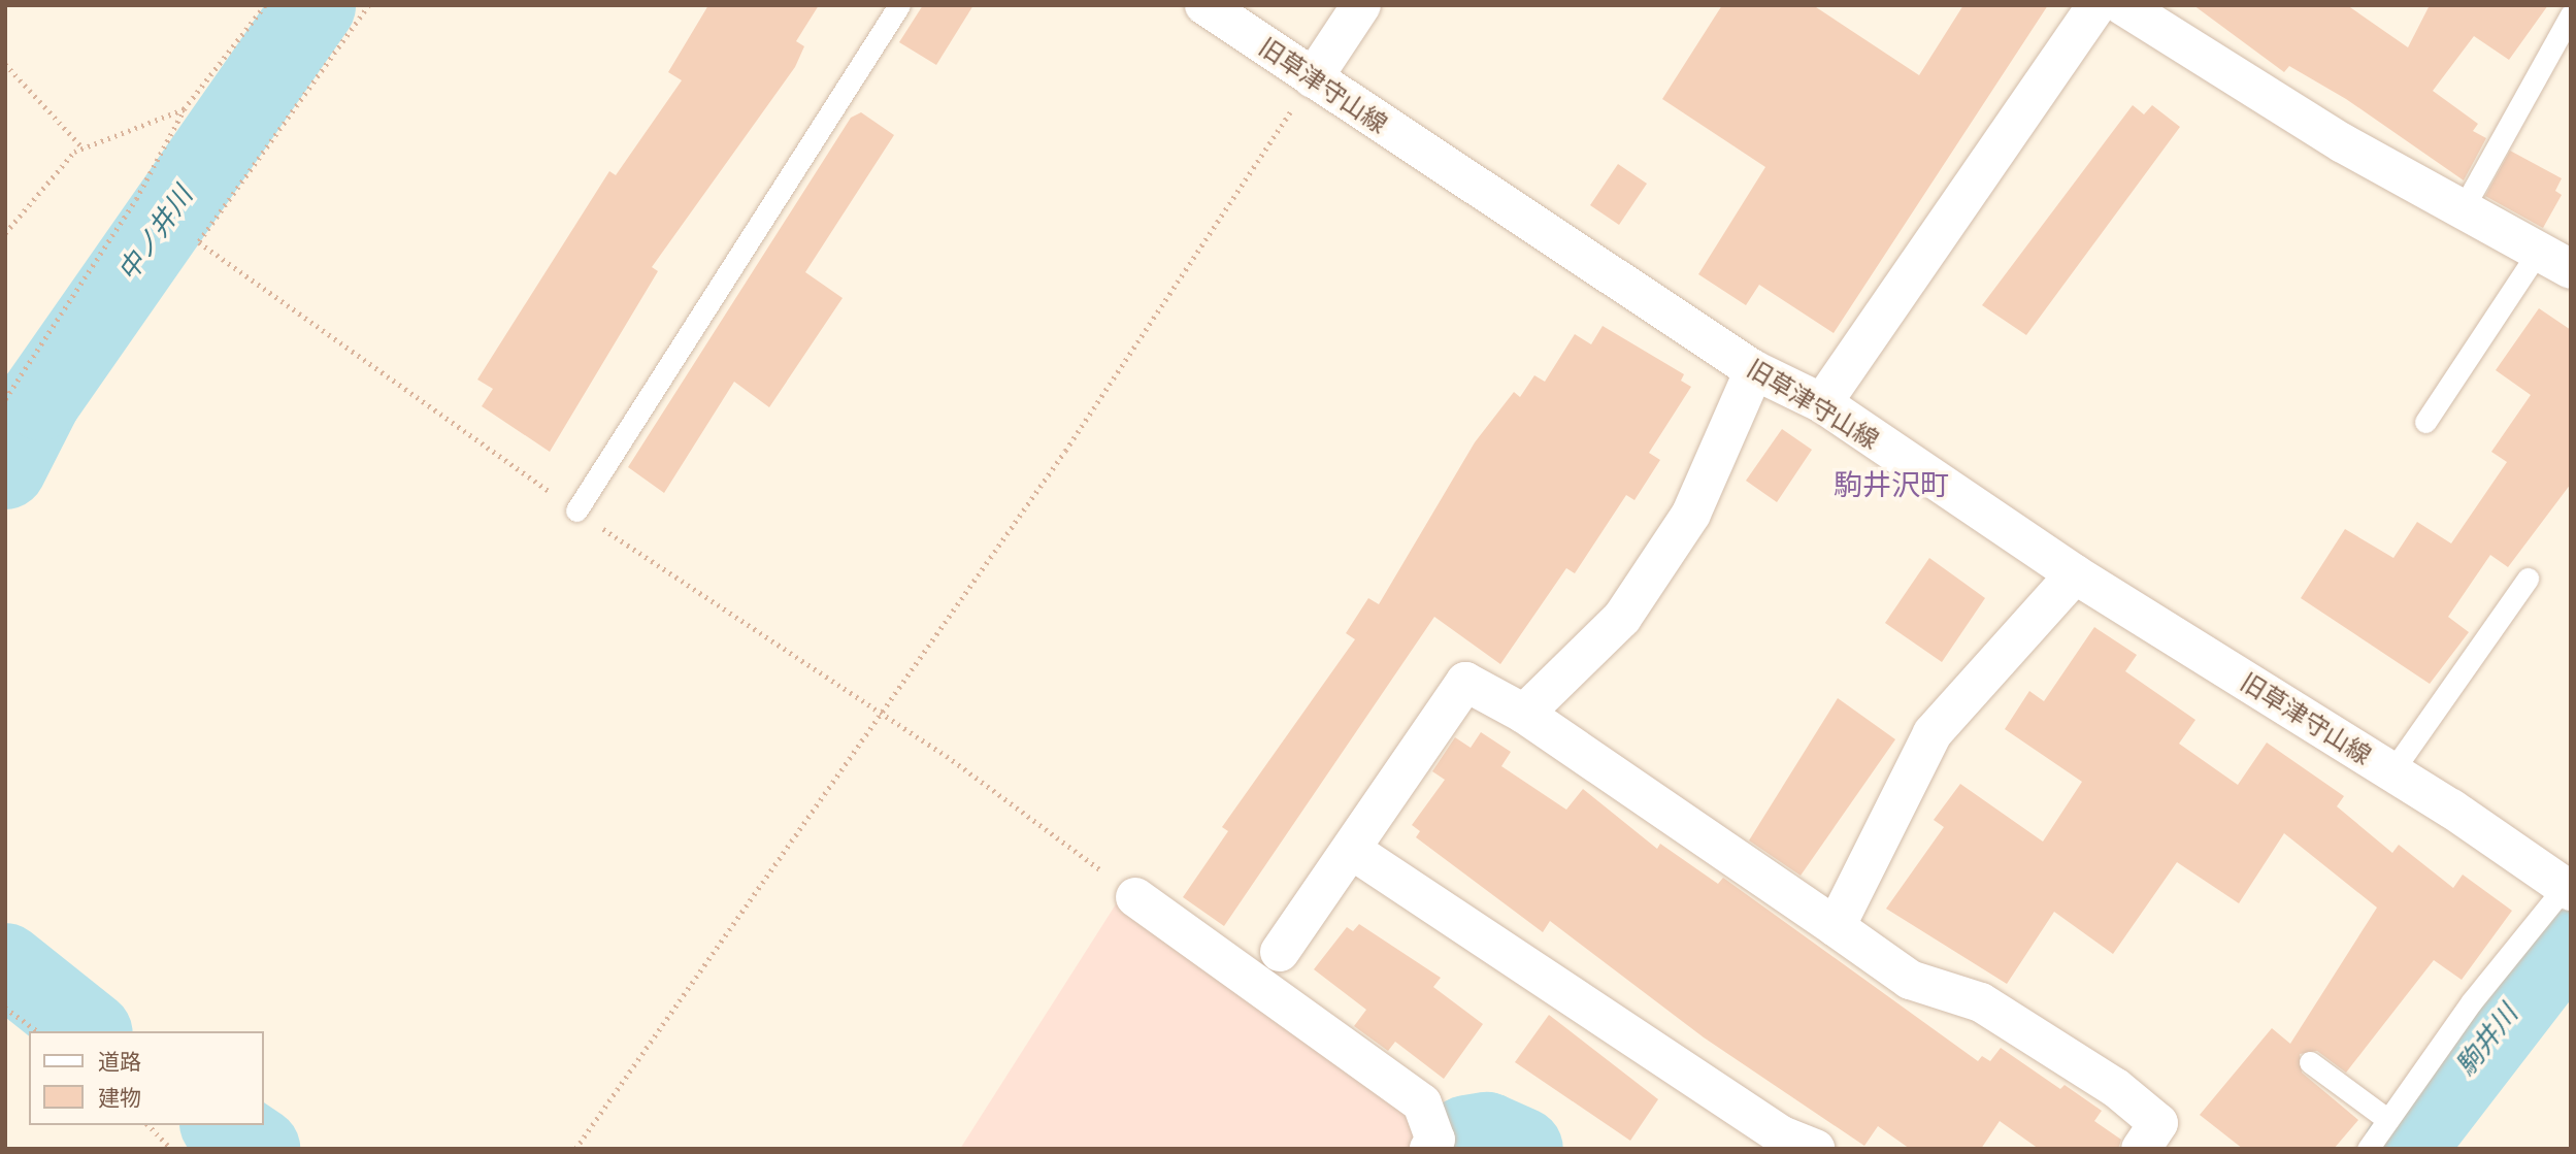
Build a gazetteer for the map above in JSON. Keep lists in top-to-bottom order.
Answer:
{
  "streets": {
    "street": ["旧草津守山線"]
  },
  "districts": ["駒井沢町"],
  "water": ["中ノ井川", "駒井川"],
  "legend": ["道路", "建物"]
}
